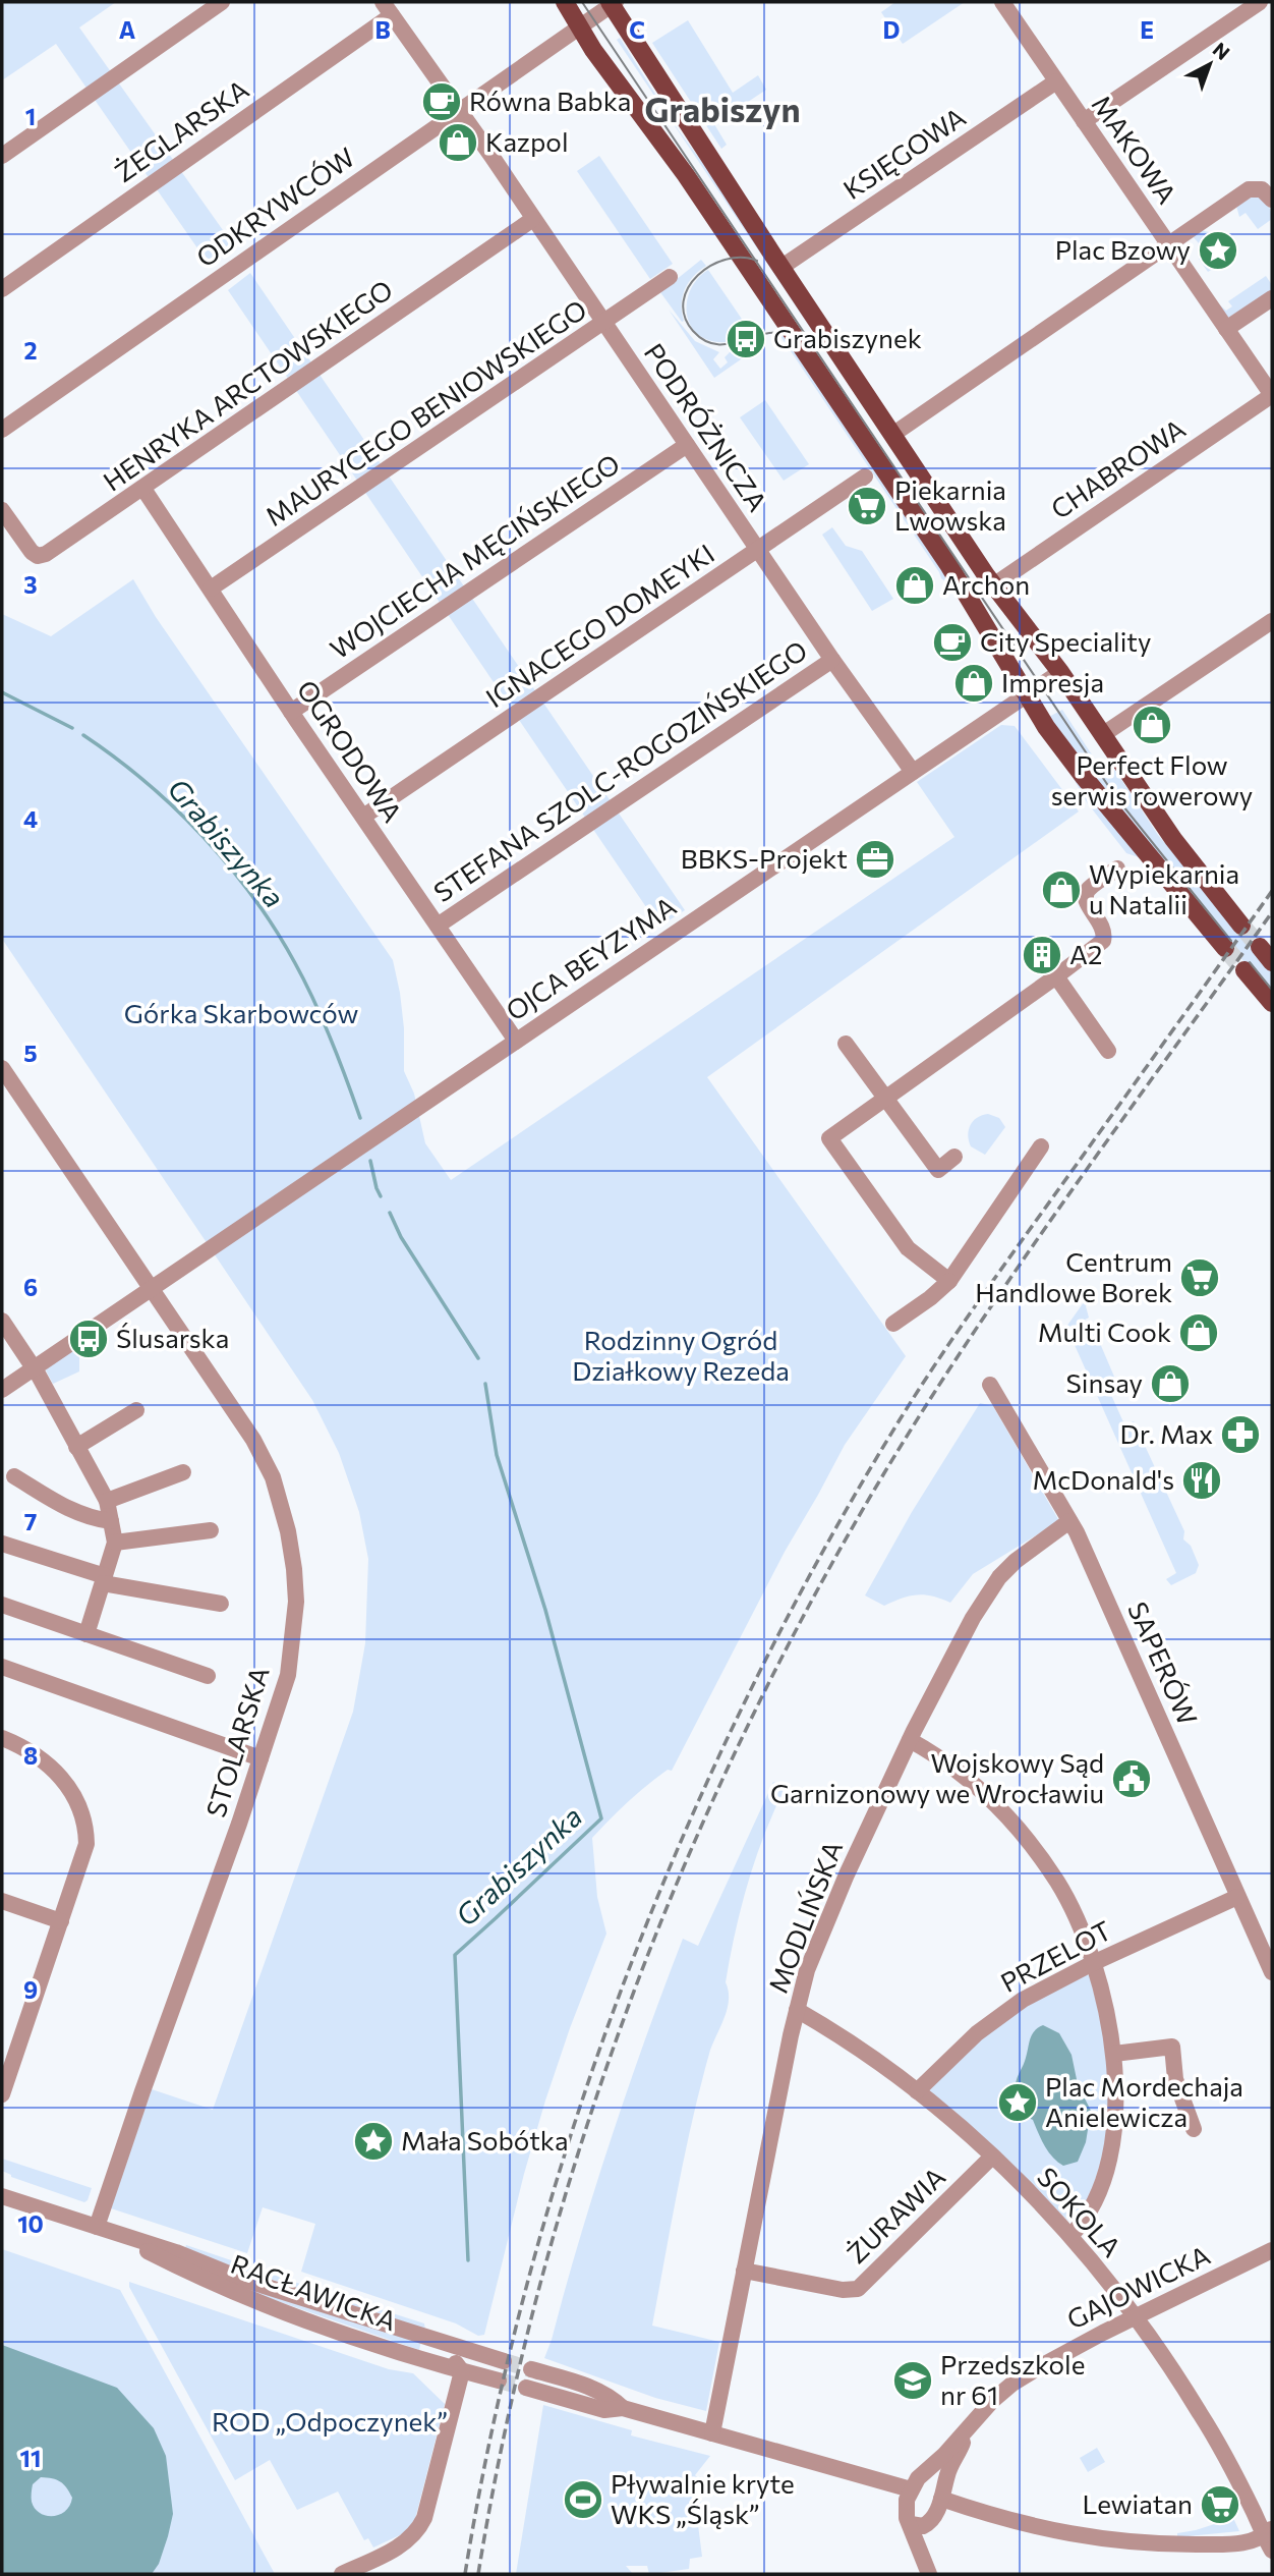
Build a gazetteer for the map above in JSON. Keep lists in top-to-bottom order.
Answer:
{
  "streets": {
    "street": [
      "ŻEGLARSKA",
      "MAKOWA",
      "KSIĘGOWA",
      "ODKRYWCÓW",
      "HENRYKA ARCTOWSKIEGO",
      "MAURYCEGO BENIOWSKIEGO",
      "PODRÓŻNICZA",
      "CHABROWA",
      "WOJCIECHA MĘCIŃSKIEGO",
      "IGNACEGO DOMEYKI",
      "OGRODOWA",
      "STEFANA SZOLC-ROGOZIŃSKIEGO",
      "OJCA BEYZYMA",
      "SAPERÓW",
      "STOLARSKA",
      "MODLIŃSKA",
      "PRZELOT",
      "SOKOLA",
      "ŻURAWIA",
      "GAJOWICKA",
      "RACŁAWICKA"
    ]
  },
  "crossings": [
    ["ŻEGLARSKA", "PODRÓŻNICZA"],
    ["MAKOWA", "KSIĘGOWA"],
    ["MAKOWA", "CHABROWA"],
    ["ODKRYWCÓW", "PODRÓŻNICZA"],
    ["HENRYKA ARCTOWSKIEGO", "PODRÓŻNICZA"],
    ["HENRYKA ARCTOWSKIEGO", "OGRODOWA"],
    ["MAURYCEGO BENIOWSKIEGO", "PODRÓŻNICZA"],
    ["MAURYCEGO BENIOWSKIEGO", "OGRODOWA"],
    ["PODRÓŻNICZA", "WOJCIECHA MĘCIŃSKIEGO"],
    ["PODRÓŻNICZA", "IGNACEGO DOMEYKI"],
    ["PODRÓŻNICZA", "STEFANA SZOLC-ROGOZIŃSKIEGO"],
    ["PODRÓŻNICZA", "OJCA BEYZYMA"],
    ["WOJCIECHA MĘCIŃSKIEGO", "OGRODOWA"],
    ["IGNACEGO DOMEYKI", "OGRODOWA"],
    ["OGRODOWA", "STEFANA SZOLC-ROGOZIŃSKIEGO"],
    ["OGRODOWA", "OJCA BEYZYMA"],
    ["OJCA BEYZYMA", "STOLARSKA"],
    ["SAPERÓW", "MODLIŃSKA"],
    ["SAPERÓW", "PRZELOT"],
    ["STOLARSKA", "RACŁAWICKA"],
    ["MODLIŃSKA", "SOKOLA"],
    ["MODLIŃSKA", "ŻURAWIA"],
    ["PRZELOT", "SOKOLA"],
    ["SOKOLA", "ŻURAWIA"],
    ["SOKOLA", "GAJOWICKA"]
  ],
  "districts": ["Grabiszyn"],
  "water": ["Grabiszynka"],
  "parks": ["Górka Skarbowców", "Rodzinny Ogród Działkowy Rezeda", "ROD „Odpoczynek”"],
  "places": {
    "cafe": ["Równa Babka", "City Speciality"],
    "shop": [
      "Kazpol",
      "Archon",
      "Impresja",
      "Perfect Flow serwis rowerowy",
      "Wypiekarnia u Natalii",
      "Multi Cook",
      "Sinsay"
    ],
    "place": ["Plac Bzowy", "Plac Mordechaja Anielewicza", "Mała Sobótka"],
    "bus stop": ["Grabiszynek", "Ślusarska"],
    "supermarket": ["Piekarnia Lwowska", "Centrum Handlowe Borek", "Lewiatan"],
    "office": ["BBKS-Projekt"],
    "building": ["A2"],
    "pharmacy": ["Dr. Max"],
    "restaurant": ["McDonald's"],
    "public building": ["Wojskowy Sąd Garnizonowy we Wrocławiu"],
    "school or university": ["Przedszkole nr 61"],
    "sports": ["Pływalnie kryte WKS „Śląsk”"]
  },
  "north": "top right",
  "grid": {
    "columns": [
      "A",
      "B",
      "C",
      "D",
      "E"
    ],
    "rows": [
      "1",
      "2",
      "3",
      "4",
      "5",
      "6",
      "7",
      "8",
      "9",
      "10",
      "11"
    ]
  }
}
